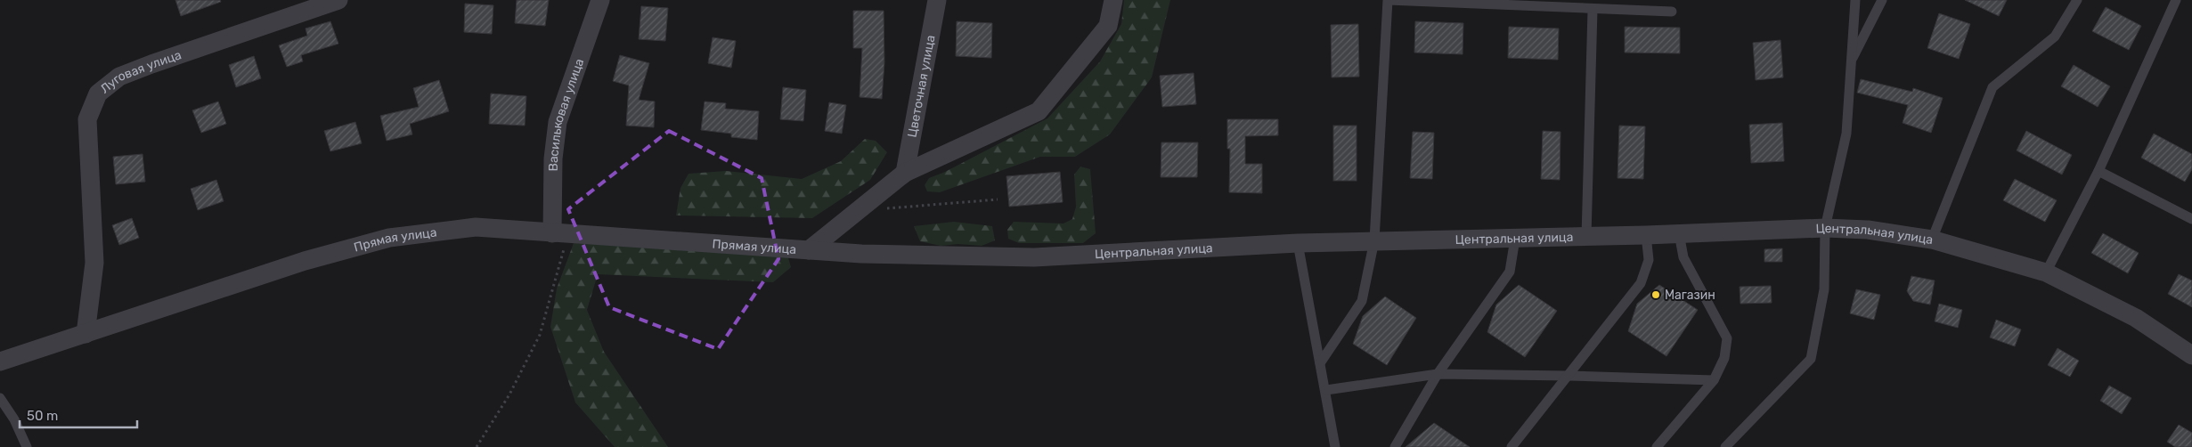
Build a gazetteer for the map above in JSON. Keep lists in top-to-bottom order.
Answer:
{
  "streets": {
    "street": [
      "Луговая улица",
      "Цветочная улица",
      "Васильковая улица",
      "Центральная улица",
      "Прямая улица"
    ]
  },
  "crossings": [
    ["Луговая улица", "Прямая улица"],
    ["Васильковая улица", "Прямая улица"],
    ["Центральная улица", "Прямая улица"]
  ],
  "places": ["Магазин"],
  "scale_bar": "50 m"
}
